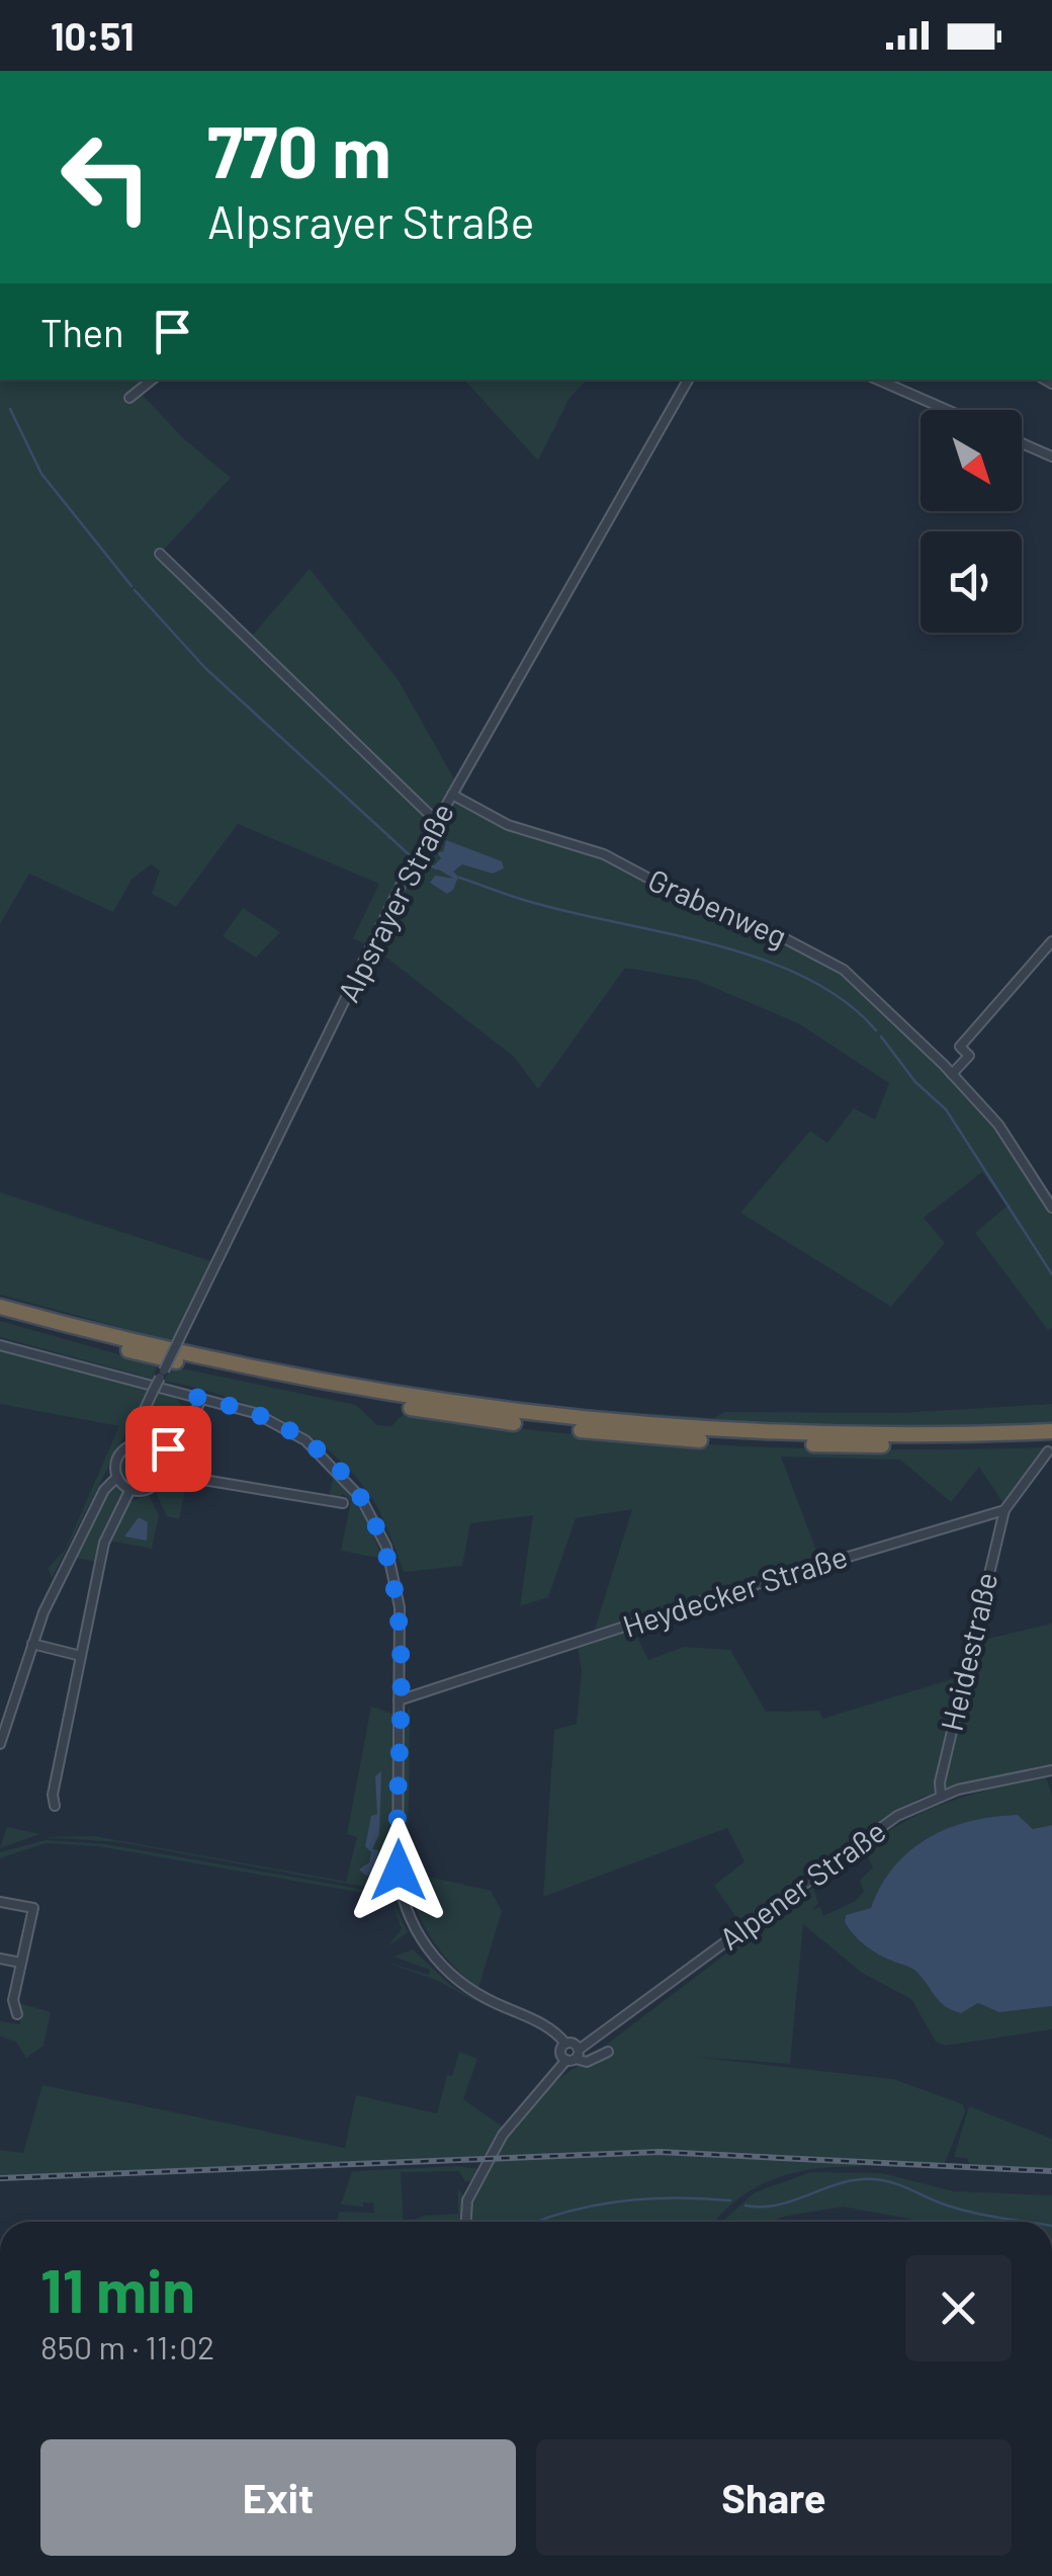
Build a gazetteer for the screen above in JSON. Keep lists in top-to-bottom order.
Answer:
{
  "streets": {
    "street": [
      "Alpsrayer Straße",
      "Grabenweg",
      "Heydecker Straße",
      "Heidestraße",
      "Alpener Straße"
    ]
  },
  "crossings": [
    ["Alpsrayer Straße", "Grabenweg"],
    ["Heydecker Straße", "Heidestraße"],
    ["Heidestraße", "Alpener Straße"]
  ],
  "north": "bottom right",
  "page": {
    "status": "10:51",
    "turn": ["770 m", "Alpsrayer Straße"],
    "then": "Then",
    "heading": ["11 min", "850 m · 11:02"],
    "buttons": ["Exit", "Share"]
  }
}
